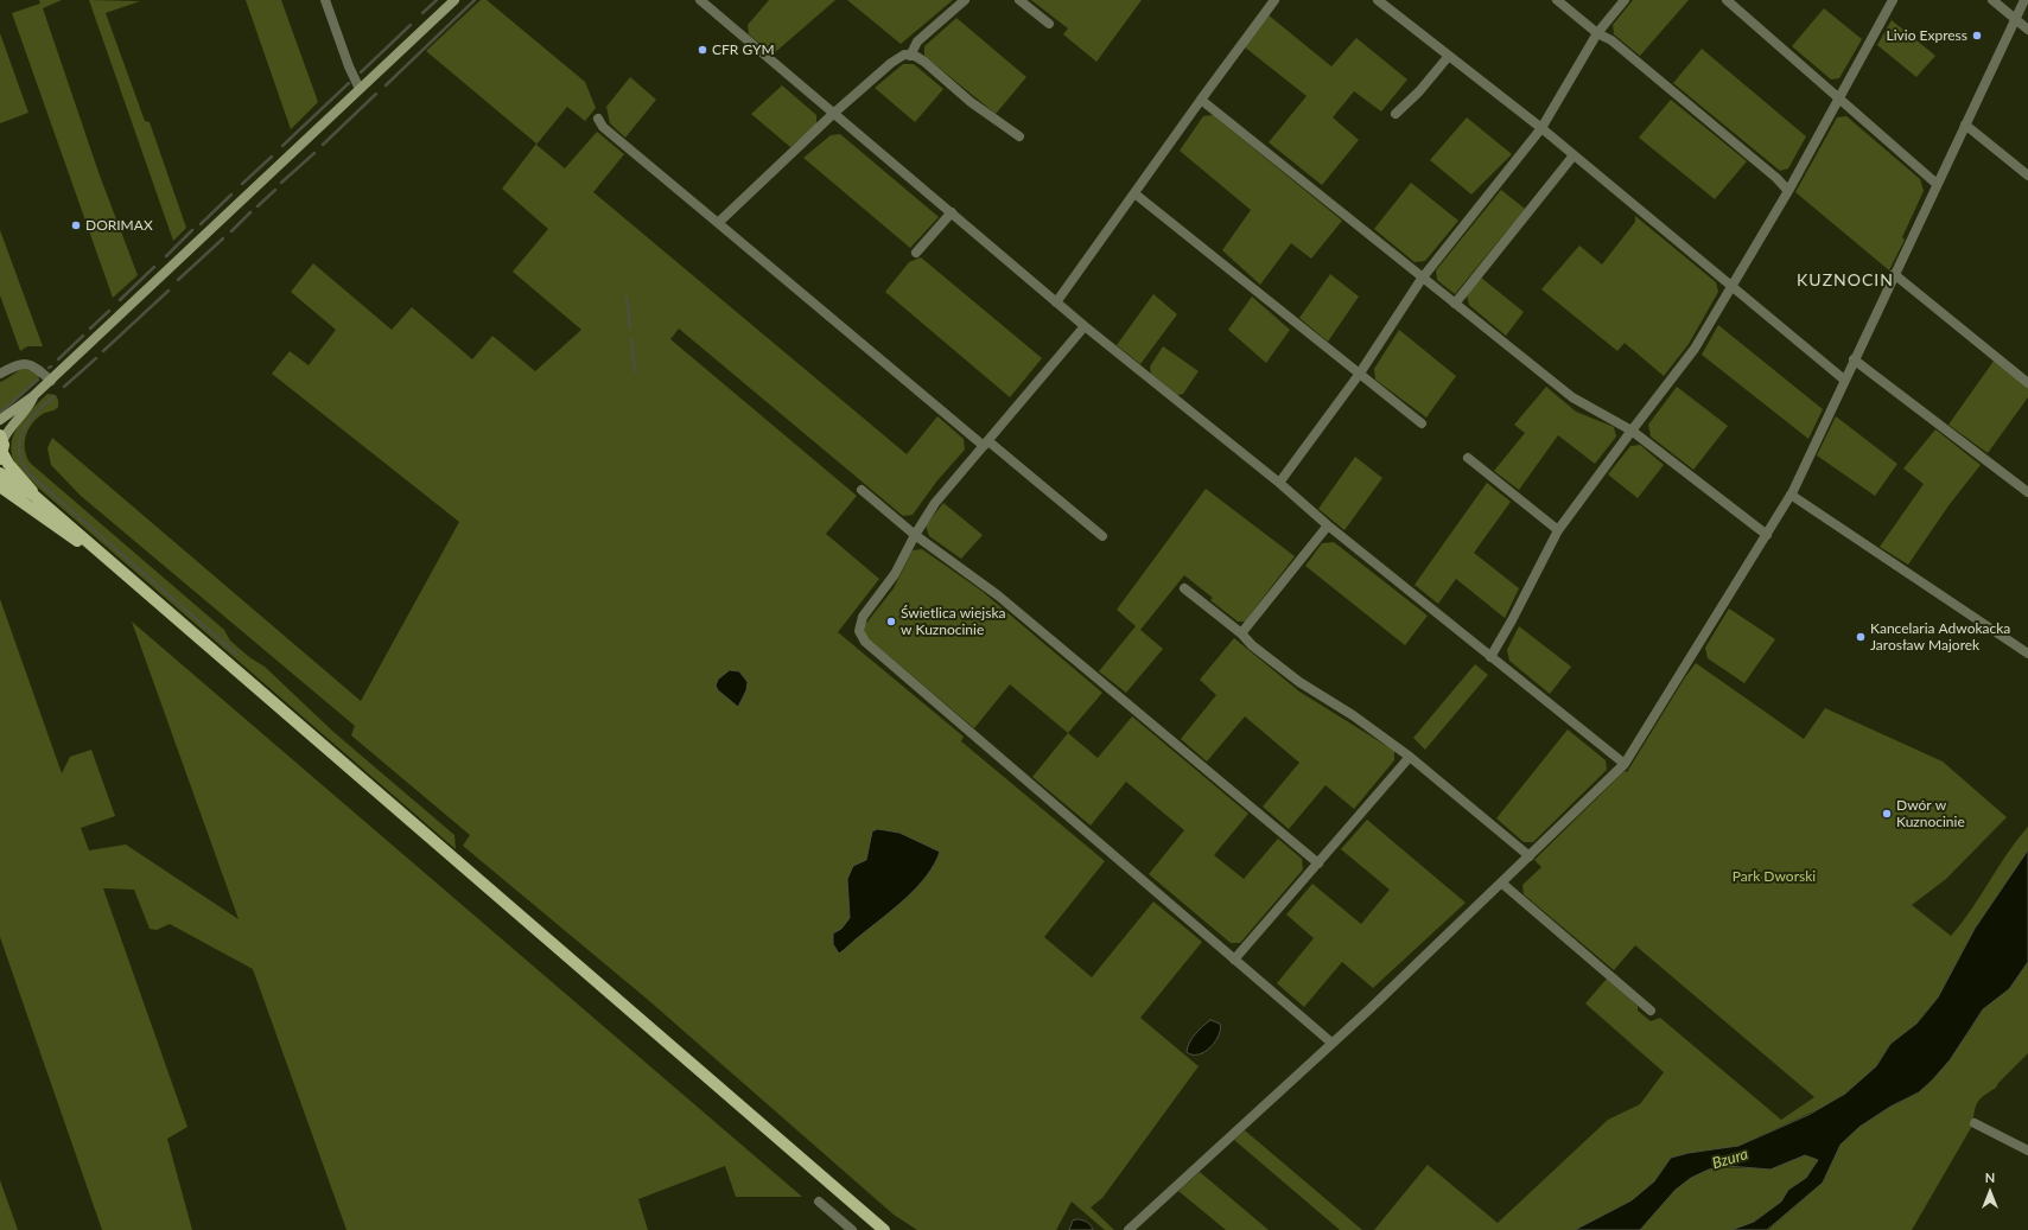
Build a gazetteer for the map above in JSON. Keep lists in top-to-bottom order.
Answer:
{
  "districts": ["KUZNOCIN"],
  "water": ["Bzura"],
  "parks": ["Park Dworski"],
  "places": [
    "Livio Express",
    "CFR GYM",
    "DORIMAX",
    "Świetlica wiejska w Kuznocinie",
    "Kancelaria Adwokacka Jarosław Majorek",
    "Dwór w Kuznocinie"
  ],
  "north": "top"
}
